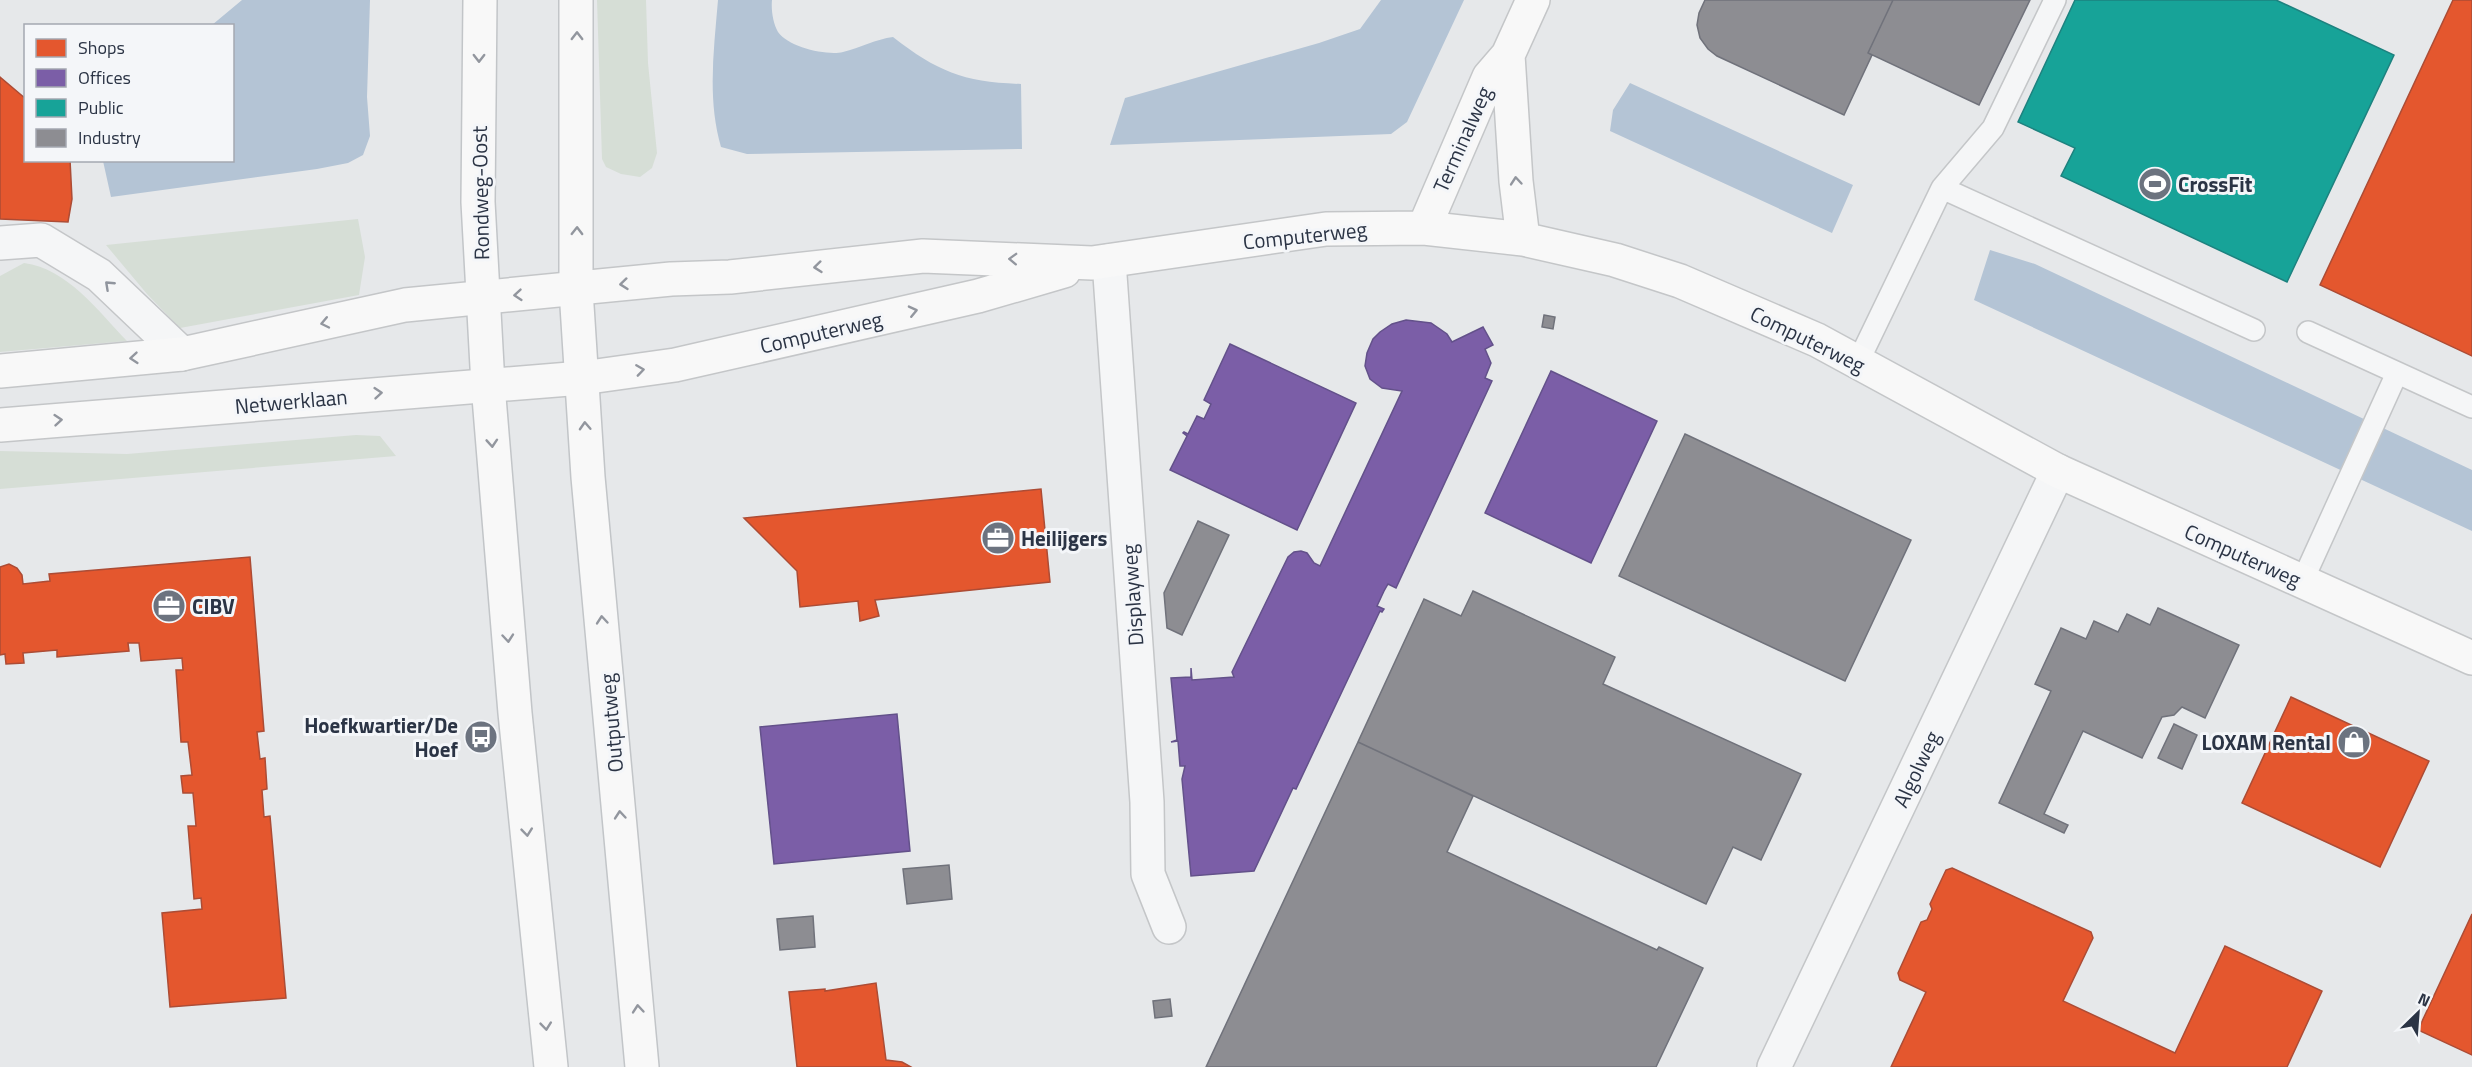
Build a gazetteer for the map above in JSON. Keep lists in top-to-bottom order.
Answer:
{
  "streets": {
    "street": [
      "Terminalweg",
      "Rondweg-Oost",
      "Computerweg",
      "Netwerklaan",
      "Displayweg",
      "Outputweg",
      "Algolweg"
    ]
  },
  "crossings": [
    ["Terminalweg", "Computerweg"],
    ["Rondweg-Oost", "Netwerklaan"],
    ["Computerweg", "Netwerklaan"],
    ["Computerweg", "Displayweg"],
    ["Computerweg", "Outputweg"],
    ["Computerweg", "Algolweg"],
    ["Netwerklaan", "Outputweg"]
  ],
  "one_way": ["Terminalweg"],
  "places": {
    "sports": ["CrossFit"],
    "office": ["Heilijgers", "CIBV"],
    "bus stop": ["Hoefkwartier/De Hoef"],
    "shop": ["LOXAM Rental"]
  },
  "legend": [
    "Shops",
    "Offices",
    "Public",
    "Industry"
  ],
  "north": "top right"
}
